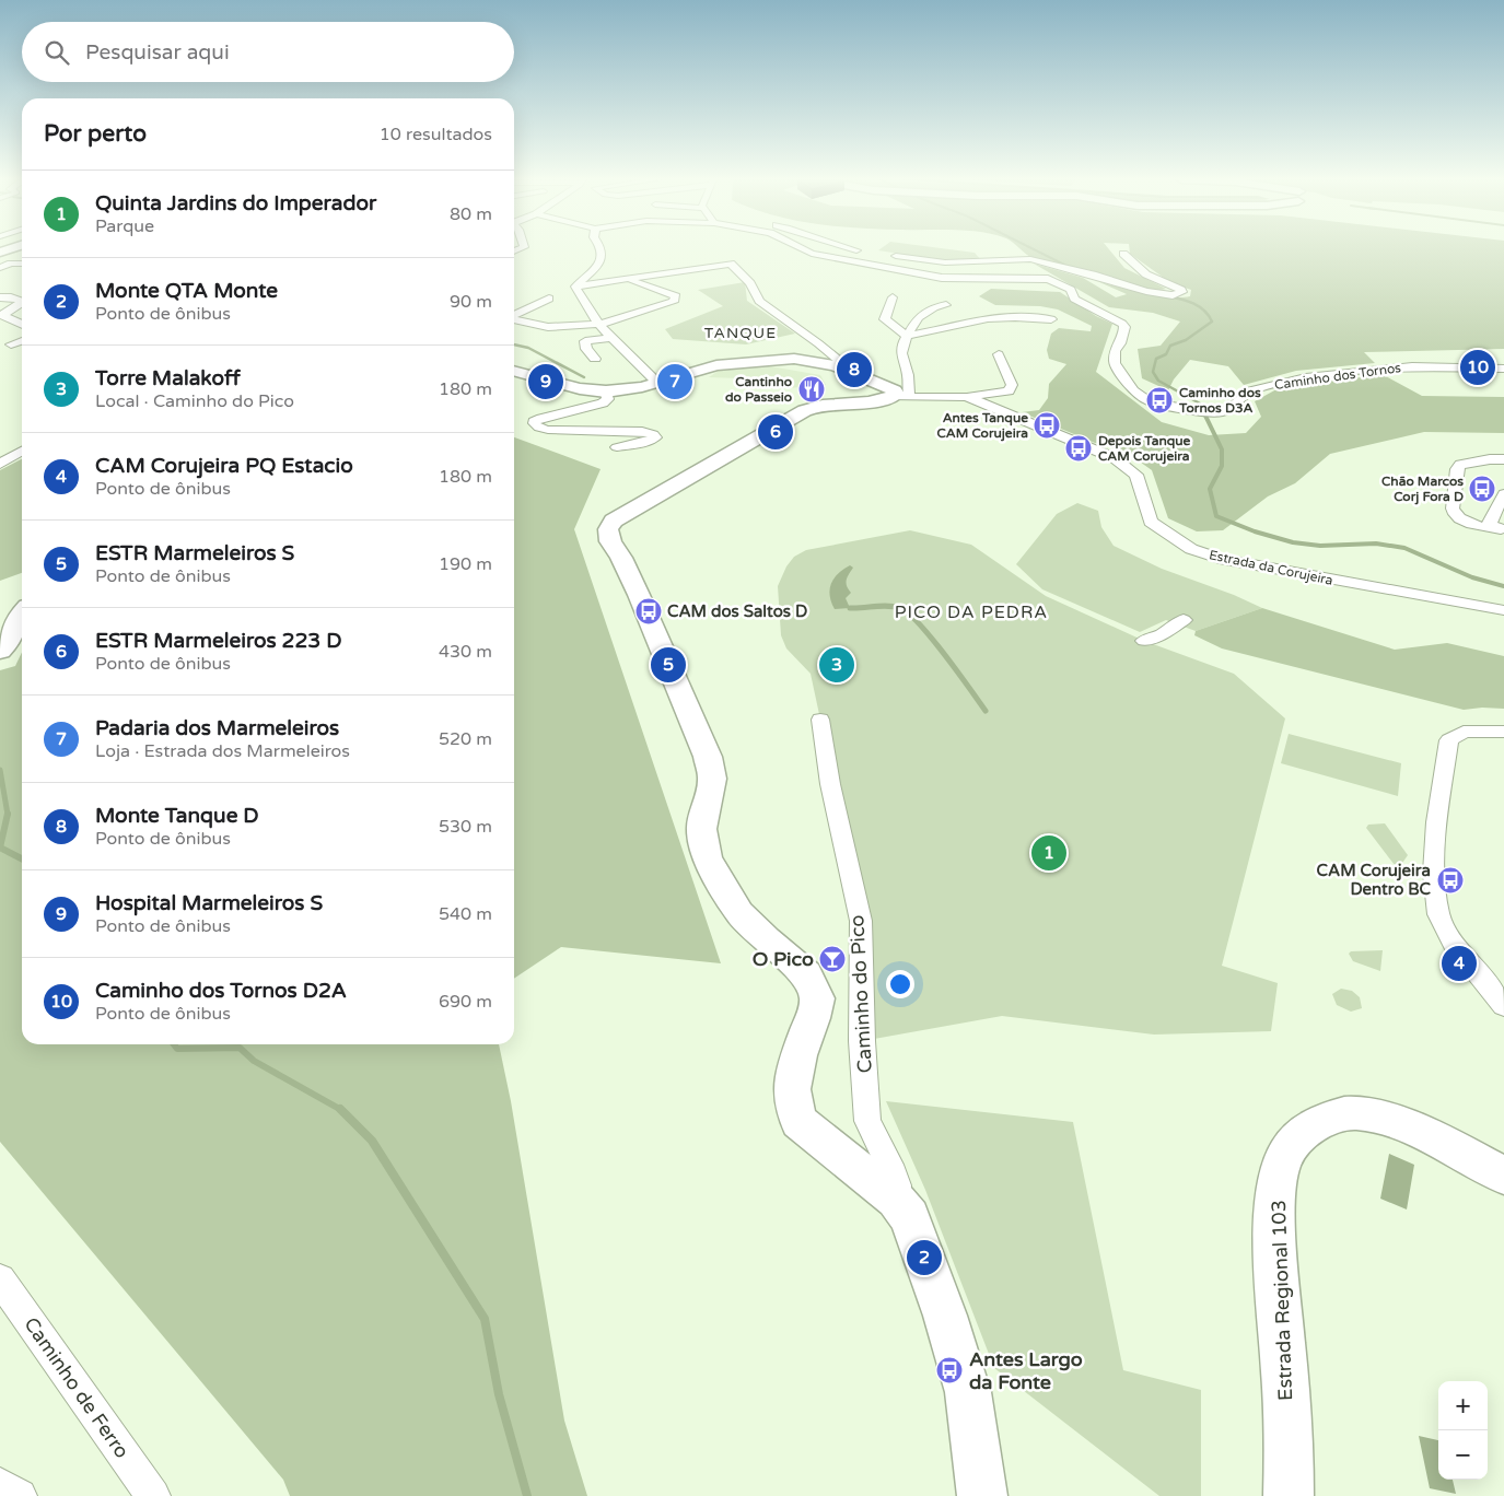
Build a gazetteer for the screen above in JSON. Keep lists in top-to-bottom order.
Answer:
{
  "streets": {
    "main road": ["Estrada Regional 103"],
    "street": [
      "Caminho dos Tornos",
      "Estrada da Corujeira",
      "Caminho do Pico",
      "Caminho de Ferro"
    ]
  },
  "districts": ["TANQUE", "PICO DA PEDRA"],
  "places": {
    "restaurant": ["Cantinho do Passeio"],
    "bus stop": [
      "Caminho dos Tornos D3A",
      "Antes Tanque CAM Corujeira",
      "Depois Tanque CAM Corujeira",
      "Chão Marcos Corj Fora D",
      "CAM dos Saltos D",
      "CAM Corujeira Dentro BC",
      "Antes Largo da Fonte"
    ],
    "bar": ["O Pico"]
  },
  "page": {
    "search": "Pesquisar aqui",
    "heading": ["Por perto", "10 resultados"],
    "list": [
      {
        "mark": "1",
        "name": "Quinta Jardins do Imperador",
        "note": "Parque",
        "value": "80 m"
      },
      {
        "mark": "2",
        "name": "Monte QTA Monte",
        "note": "Ponto de ônibus",
        "value": "90 m"
      },
      {
        "mark": "3",
        "name": "Torre Malakoff",
        "note": "Local · Caminho do Pico",
        "value": "180 m"
      },
      {
        "mark": "4",
        "name": "CAM Corujeira PQ Estacio",
        "note": "Ponto de ônibus",
        "value": "180 m"
      },
      {
        "mark": "5",
        "name": "ESTR Marmeleiros S",
        "note": "Ponto de ônibus",
        "value": "190 m"
      },
      {
        "mark": "6",
        "name": "ESTR Marmeleiros 223 D",
        "note": "Ponto de ônibus",
        "value": "430 m"
      },
      {
        "mark": "7",
        "name": "Padaria dos Marmeleiros",
        "note": "Loja · Estrada dos Marmeleiros",
        "value": "520 m"
      },
      {
        "mark": "8",
        "name": "Monte Tanque D",
        "note": "Ponto de ônibus",
        "value": "530 m"
      },
      {
        "mark": "9",
        "name": "Hospital Marmeleiros S",
        "note": "Ponto de ônibus",
        "value": "540 m"
      },
      {
        "mark": "10",
        "name": "Caminho dos Tornos D2A",
        "note": "Ponto de ônibus",
        "value": "690 m"
      }
    ],
    "pins": [
      "10",
      "8",
      "7",
      "9",
      "6",
      "3",
      "5",
      "1",
      "4",
      "2"
    ],
    "map_buttons": ["+", "−"]
  }
}
